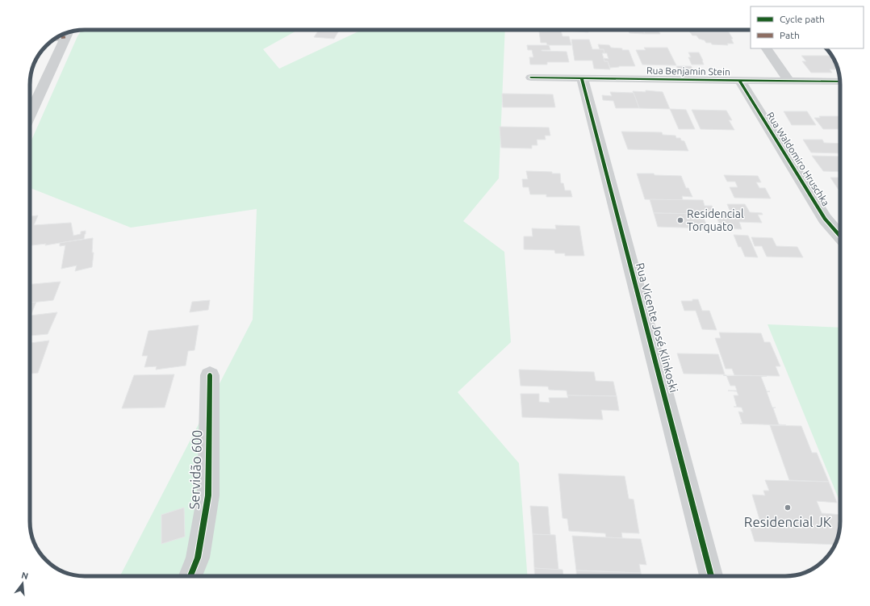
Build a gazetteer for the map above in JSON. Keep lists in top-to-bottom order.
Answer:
{
  "streets": {
    "street": [
      "Rua Benjamin Stein",
      "Rua Waldomiro Hruschka",
      "Rua Vicente José Klinkoski",
      "Servidão 600"
    ]
  },
  "crossings": [
    ["Rua Benjamin Stein", "Rua Waldomiro Hruschka"],
    ["Rua Benjamin Stein", "Rua Vicente José Klinkoski"]
  ],
  "places": ["Residencial Torquato", "Residencial JK"],
  "legend": ["Cycle path", "Path"],
  "north": "top"
}
